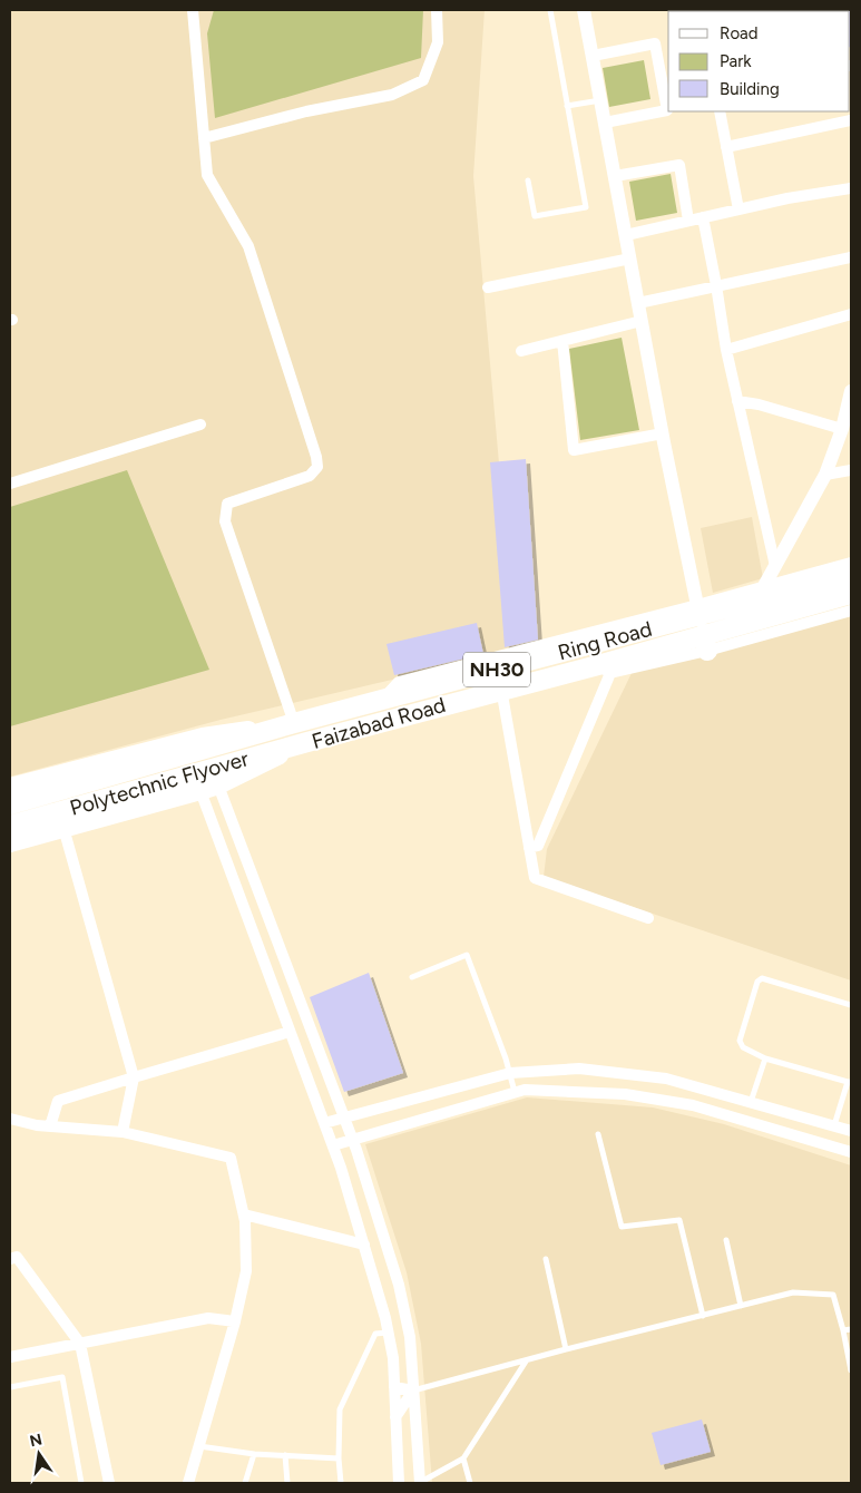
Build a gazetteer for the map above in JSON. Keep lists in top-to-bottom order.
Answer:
{
  "streets": {
    "highway": [
      "Ring Road",
      "NH30",
      "Faizabad Road",
      "Polytechnic Flyover"
    ]
  },
  "crossings": [
    ["Ring Road", "Faizabad Road"],
    ["Ring Road", "Polytechnic Flyover"],
    ["Faizabad Road", "Polytechnic Flyover"]
  ],
  "legend": ["Road", "Park", "Building"],
  "north": "top"
}
